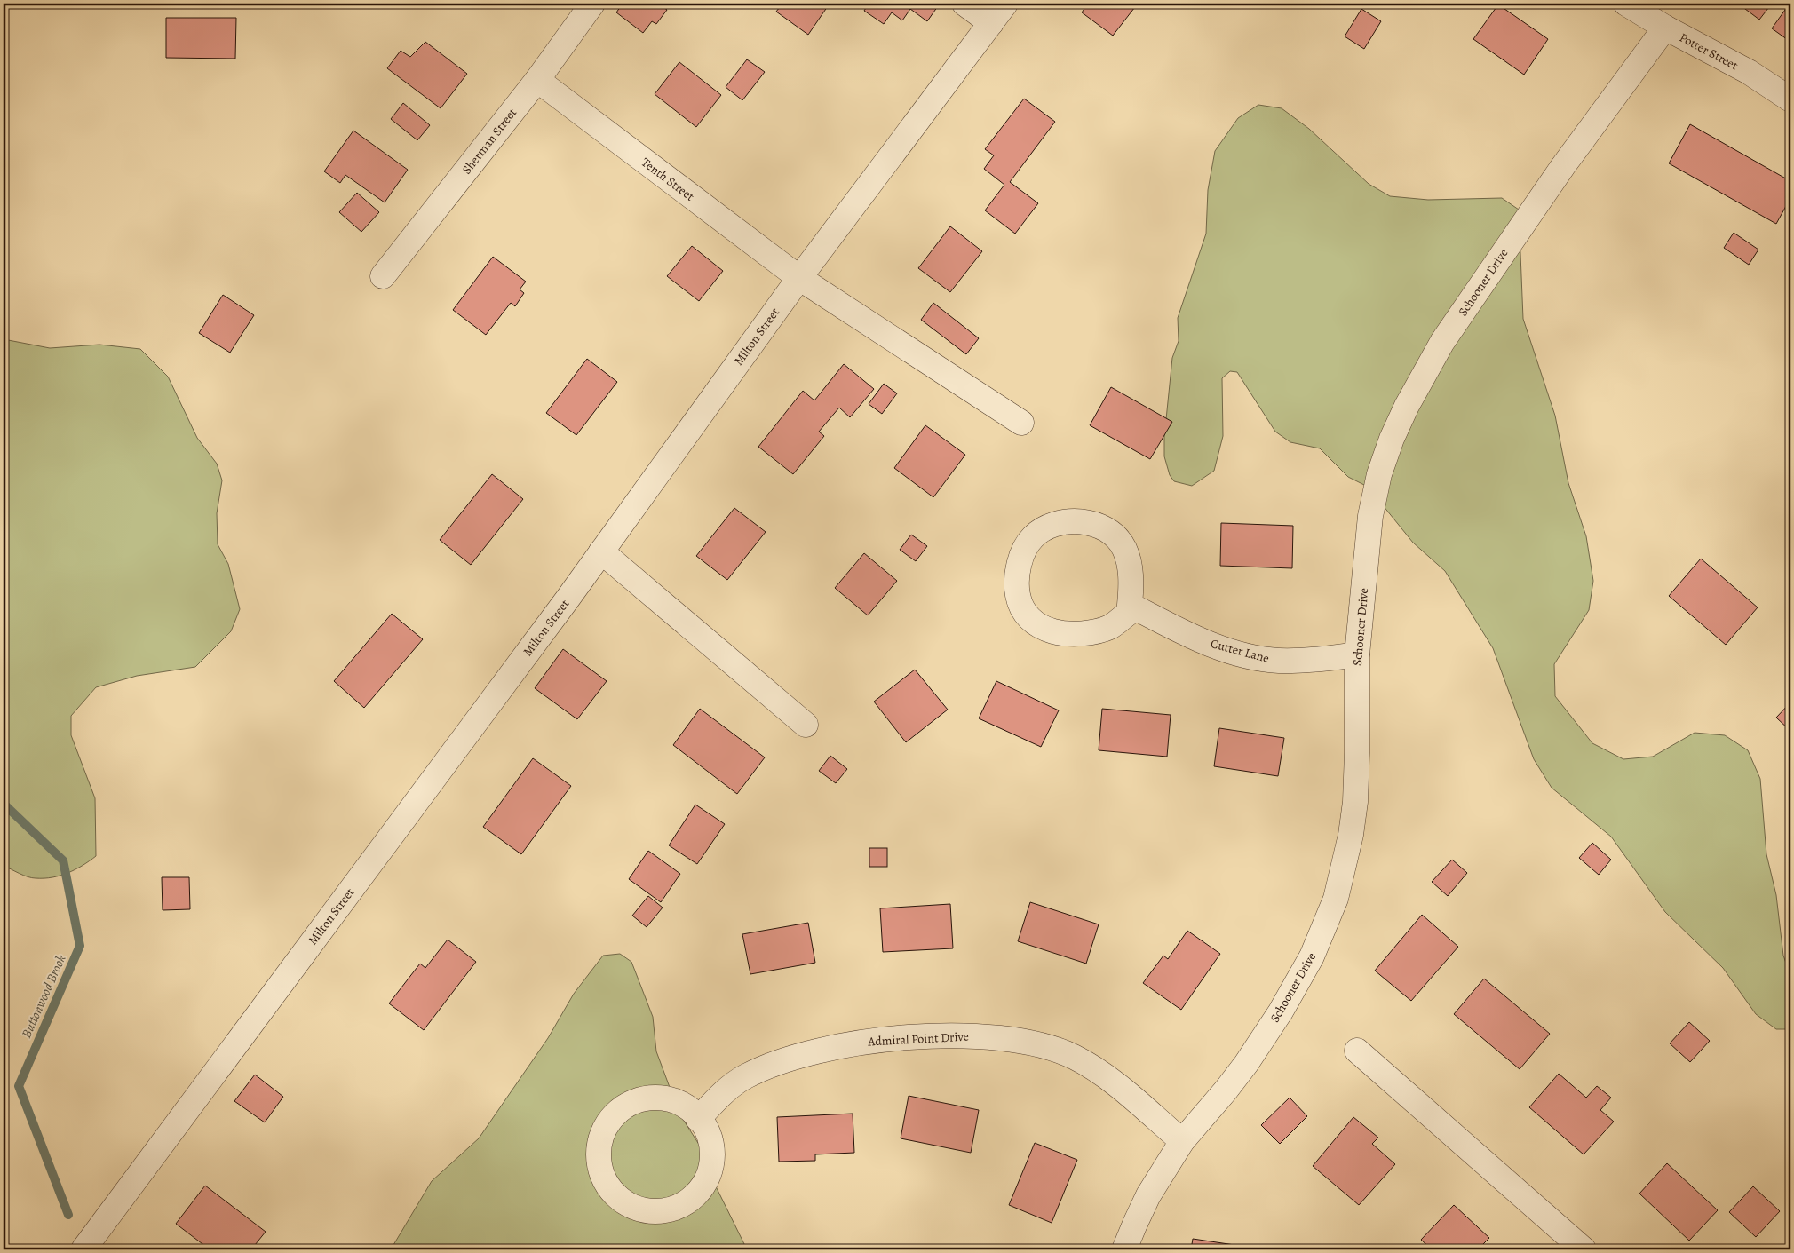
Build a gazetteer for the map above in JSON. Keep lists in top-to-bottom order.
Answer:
{
  "streets": {
    "street": [
      "Potter Street",
      "Sherman Street",
      "Tenth Street",
      "Schooner Drive",
      "Milton Street",
      "Cutter Lane",
      "Admiral Point Drive"
    ]
  },
  "crossings": [
    ["Potter Street", "Schooner Drive"],
    ["Sherman Street", "Tenth Street"],
    ["Tenth Street", "Milton Street"],
    ["Schooner Drive", "Cutter Lane"],
    ["Schooner Drive", "Admiral Point Drive"]
  ],
  "water": ["Buttonwood Brook"]
}
